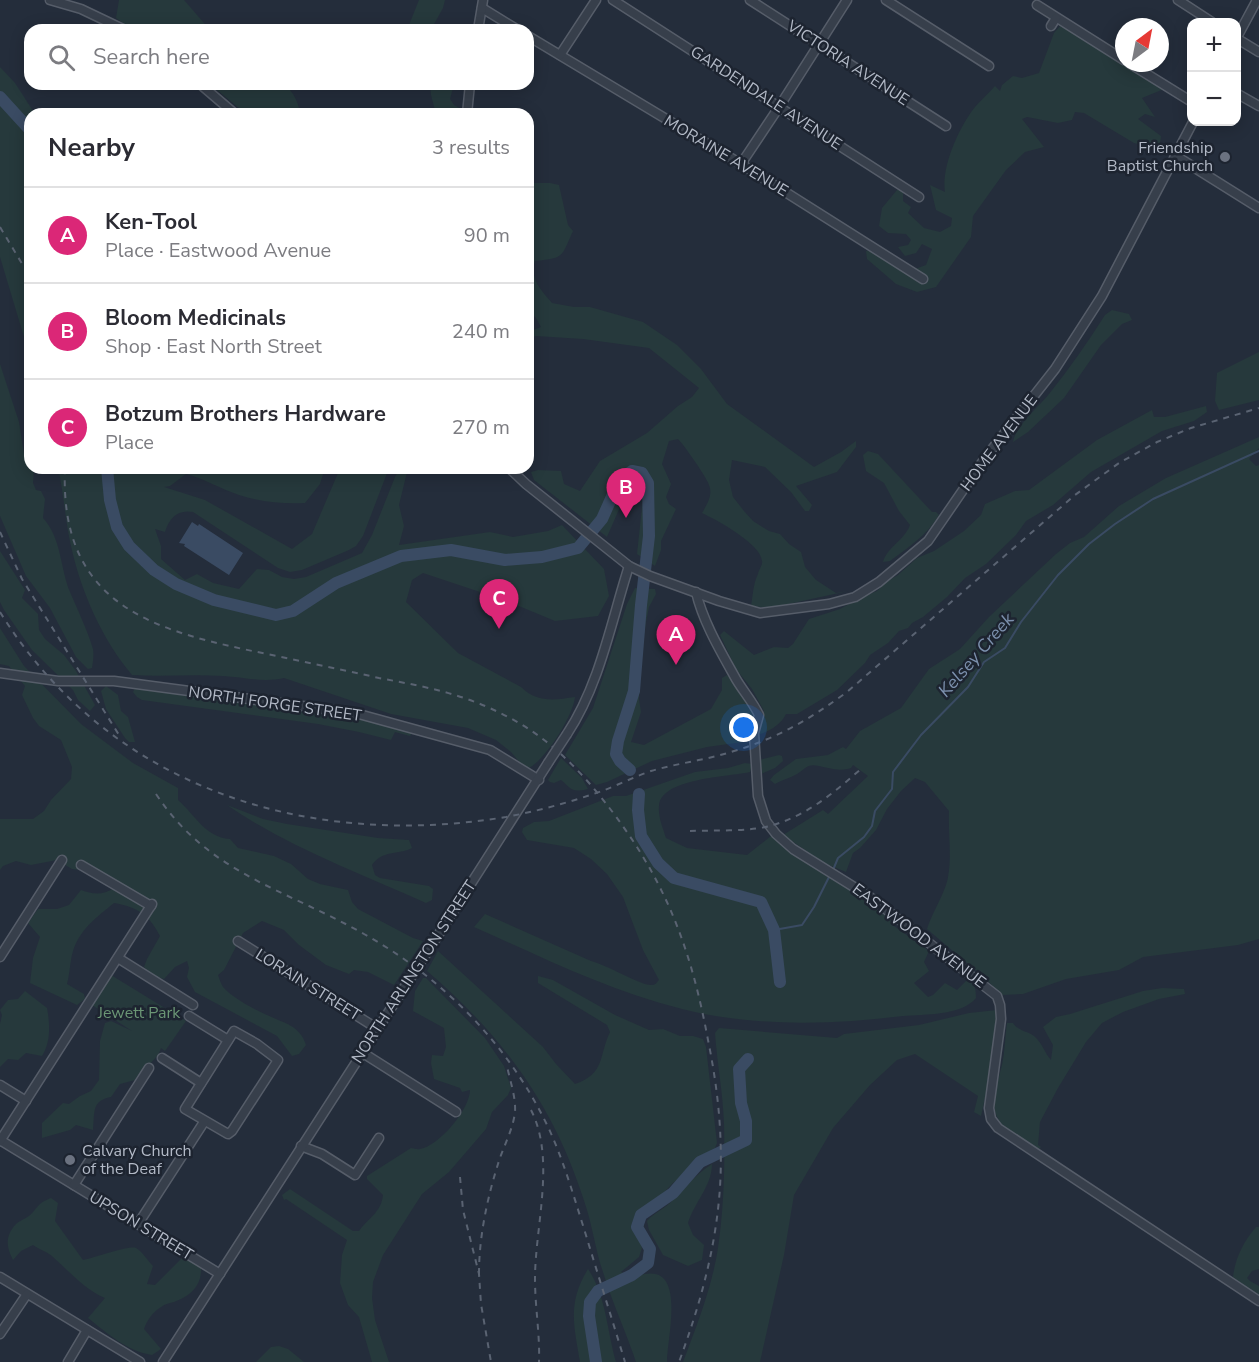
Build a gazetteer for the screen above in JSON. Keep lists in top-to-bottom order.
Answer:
{
  "streets": {
    "street": [
      "VICTORIA AVENUE",
      "GARDENDALE AVENUE",
      "MORAINE AVENUE",
      "HOME AVENUE",
      "NORTH FORGE STREET",
      "EASTWOOD AVENUE",
      "NORTH ARLINGTON STREET",
      "LORAIN STREET",
      "UPSON STREET"
    ]
  },
  "crossings": [
    ["HOME AVENUE", "EASTWOOD AVENUE"],
    ["HOME AVENUE", "NORTH ARLINGTON STREET"],
    ["NORTH FORGE STREET", "NORTH ARLINGTON STREET"],
    ["NORTH ARLINGTON STREET", "LORAIN STREET"],
    ["NORTH ARLINGTON STREET", "UPSON STREET"]
  ],
  "water": ["Kelsey Creek"],
  "parks": ["Jewett Park"],
  "places": ["Friendship Baptist Church", "Calvary Church of the Deaf"],
  "north": "top right",
  "page": {
    "map_buttons": ["+", "−"],
    "search": "Search here",
    "heading": ["Nearby", "3 results"],
    "list": [
      {
        "mark": "A",
        "name": "Ken-Tool",
        "note": "Place · Eastwood Avenue",
        "value": "90 m"
      },
      {
        "mark": "B",
        "name": "Bloom Medicinals",
        "note": "Shop · East North Street",
        "value": "240 m"
      },
      {
        "mark": "C",
        "name": "Botzum Brothers Hardware",
        "note": "Place",
        "value": "270 m"
      }
    ],
    "pins": ["B", "C", "A"]
  }
}
